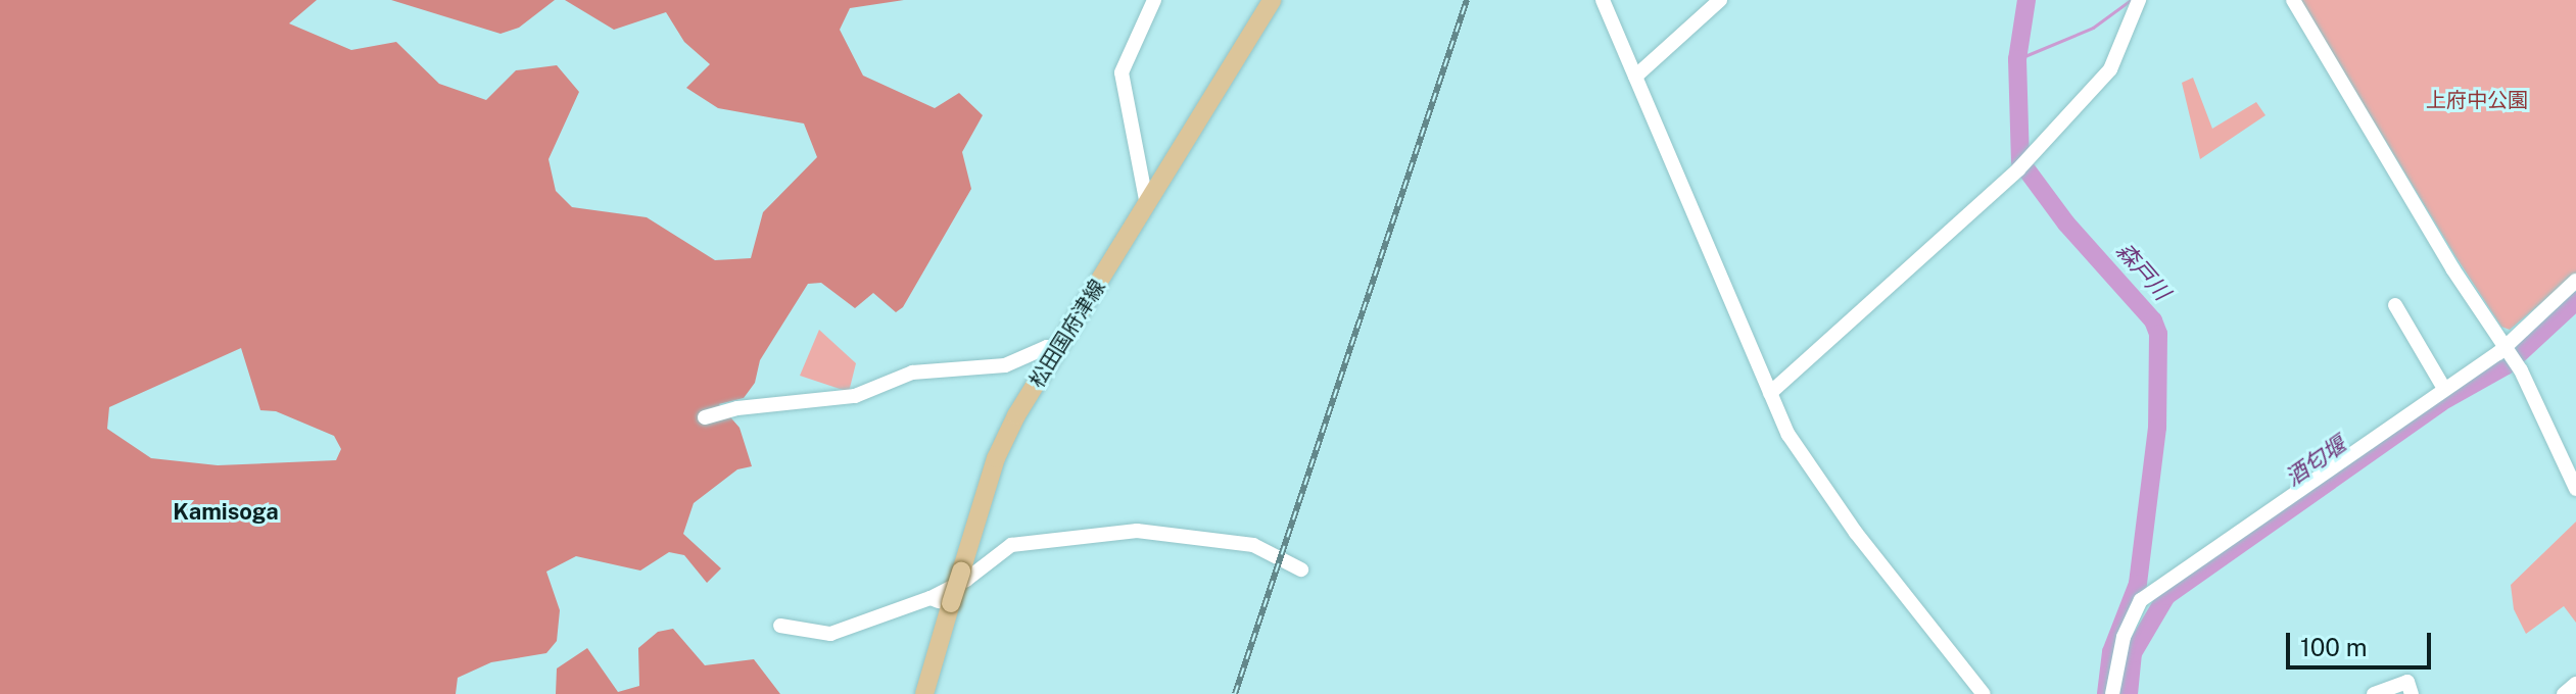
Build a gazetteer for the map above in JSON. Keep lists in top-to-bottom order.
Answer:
{
  "streets": {
    "main road": ["松田国府津線"]
  },
  "districts": ["Kamisoga"],
  "water": ["森戸川", "酒匂堰"],
  "parks": ["上府中公園"],
  "scale_bar": "100 m"
}
